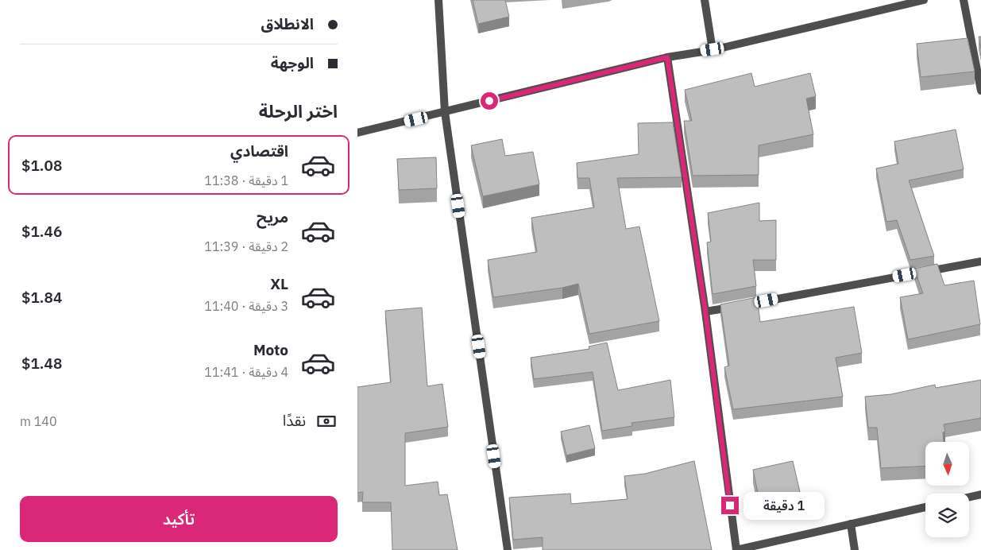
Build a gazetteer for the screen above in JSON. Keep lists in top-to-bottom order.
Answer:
{
  "north": "bottom",
  "page": {
    "banner": ["الانطلاق", "الوجهة"],
    "heading": "اختر الرحلة",
    "list": [
      {
        "name": "اقتصادي",
        "note": "1 دقيقة · 11:38",
        "value": "$1.08"
      },
      {
        "name": "مريح",
        "note": "2 دقيقة · 11:39",
        "value": "$1.46"
      },
      {
        "name": "XL",
        "note": "3 دقيقة · 11:40",
        "value": "$1.84"
      },
      {
        "name": "Moto",
        "note": "4 دقيقة · 11:41",
        "value": "$1.48"
      }
    ],
    "pay": ["نقدًا", "140 m"],
    "buttons": "تأكيد",
    "bubble": "1 دقيقة"
  }
}
